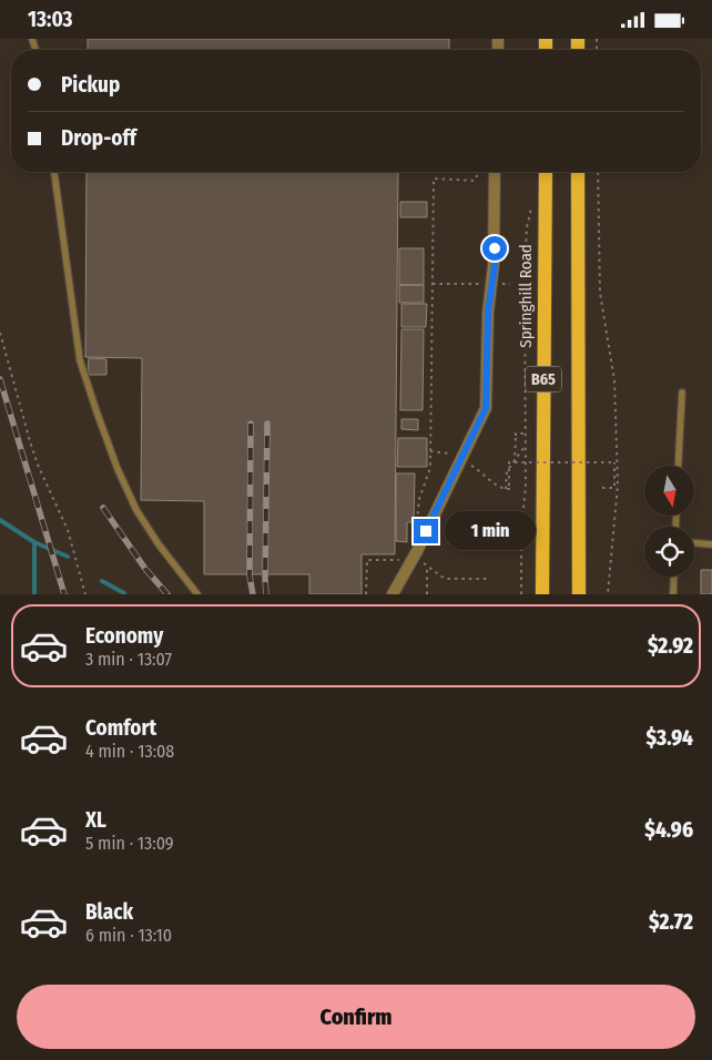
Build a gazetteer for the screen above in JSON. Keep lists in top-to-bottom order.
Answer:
{
  "streets": {
    "main road": ["Springhill Road", "B65"]
  },
  "north": "bottom",
  "page": {
    "status": "13:03",
    "banner": ["Pickup", "Drop-off"],
    "bubble": "1 min",
    "list": [
      {
        "name": "Economy",
        "note": "3 min · 13:07",
        "value": "$2.92"
      },
      {
        "name": "Comfort",
        "note": "4 min · 13:08",
        "value": "$3.94"
      },
      {
        "name": "XL",
        "note": "5 min · 13:09",
        "value": "$4.96"
      },
      {
        "name": "Black",
        "note": "6 min · 13:10",
        "value": "$2.72"
      }
    ],
    "buttons": "Confirm"
  }
}
